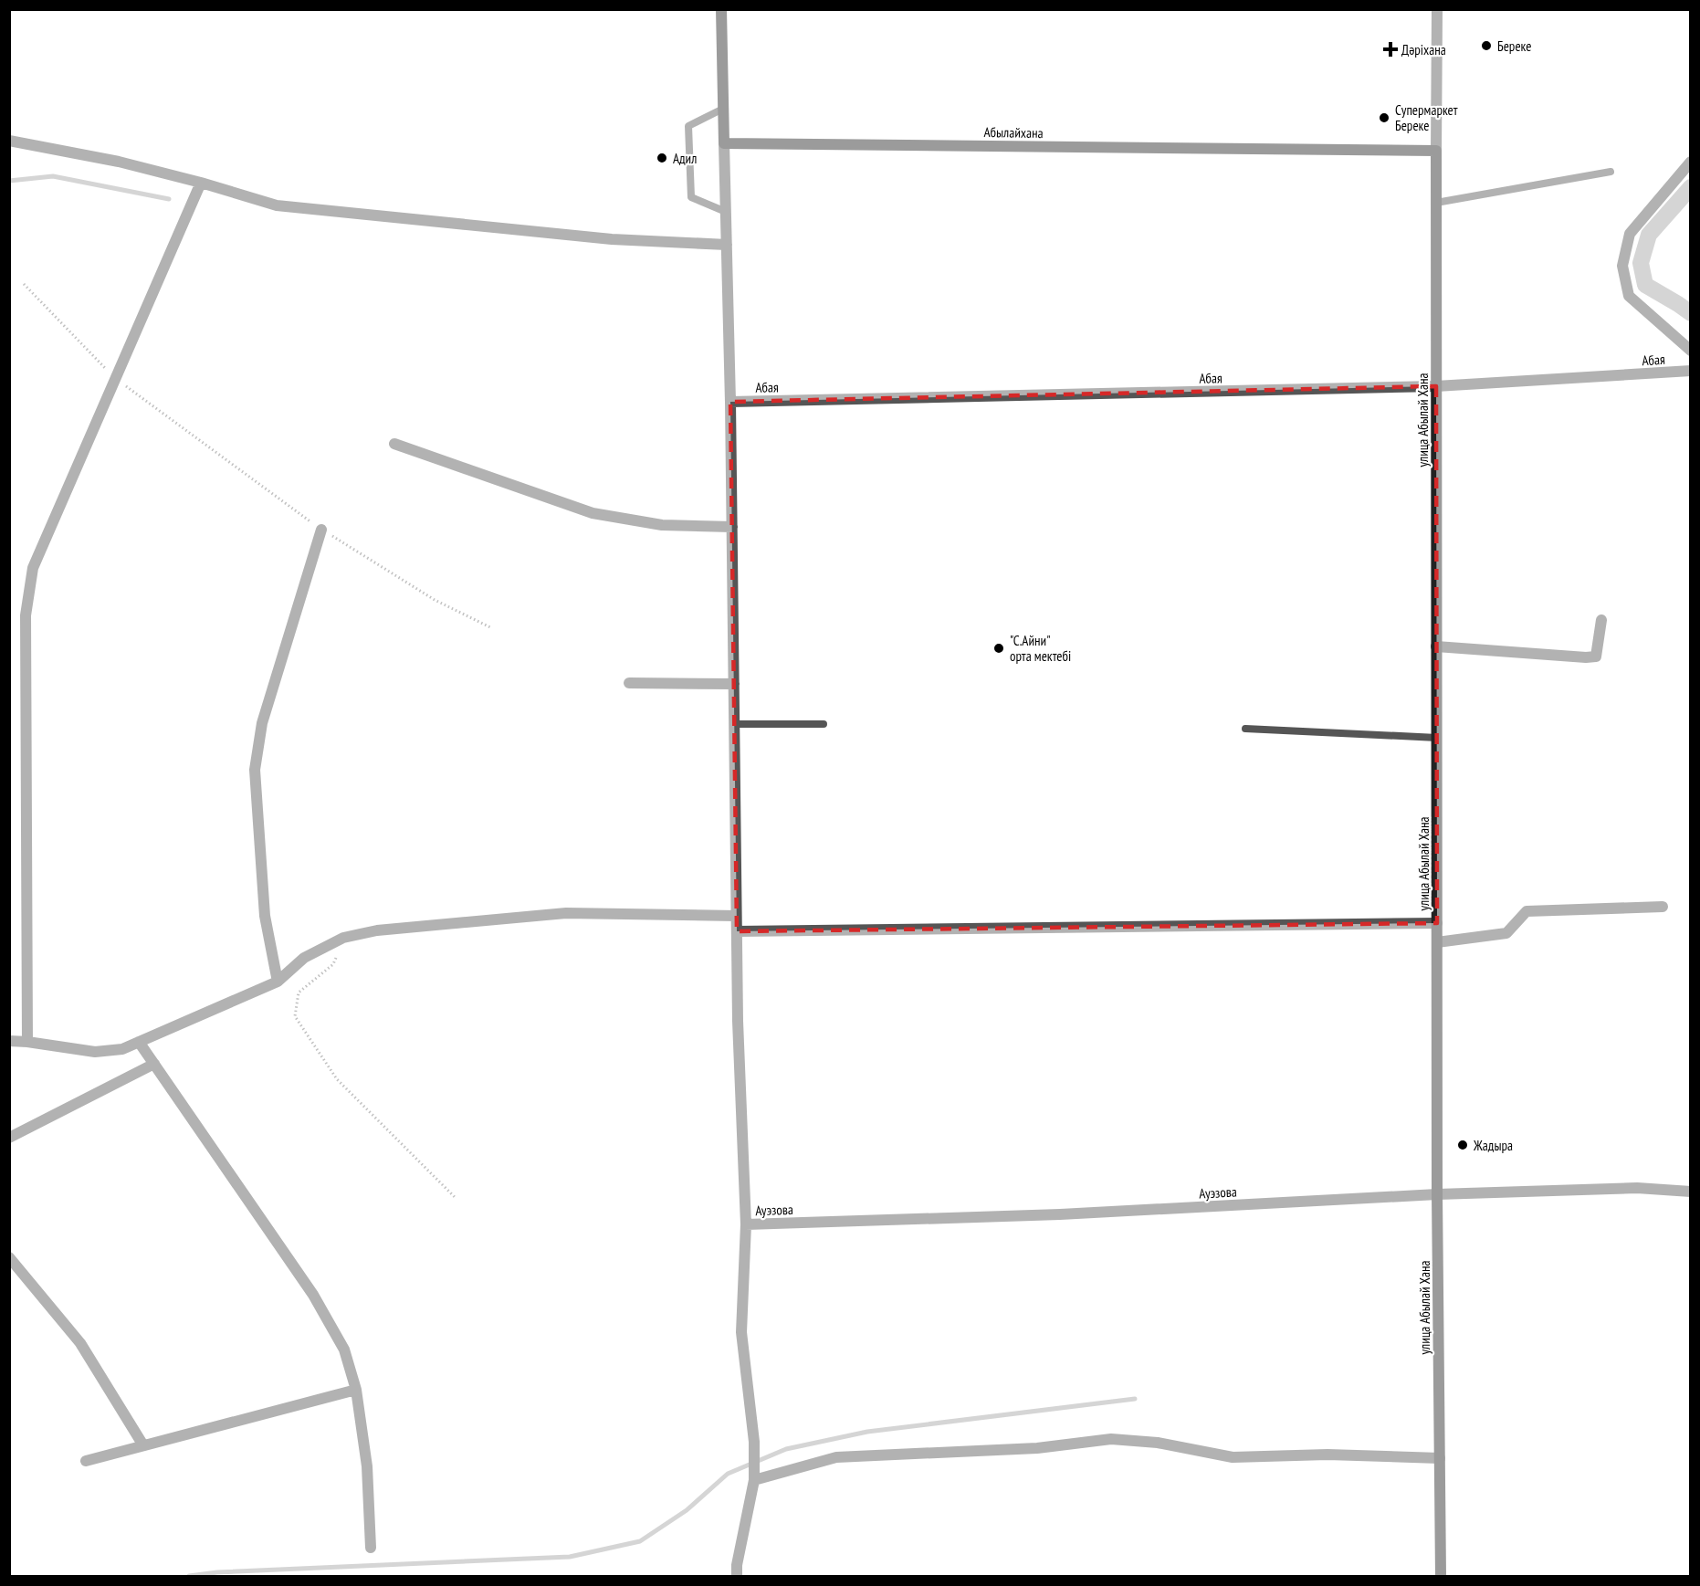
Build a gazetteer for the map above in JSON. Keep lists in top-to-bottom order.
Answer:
{
  "streets": {
    "main road": ["Абылайхана", "улица Абылай Хана"],
    "street": ["Абая", "Ауэзова"]
  },
  "crossings": [
    ["Абылайхана", "улица Абылай Хана"],
    ["Абая", "улица Абылай Хана"],
    ["улица Абылай Хана", "Ауэзова"]
  ],
  "places": {
    "other": [
      "Береке",
      "Супермаркет Береке",
      "Адил",
      "\"С.Айни\" орта мектебі",
      "Жадыра"
    ],
    "health": ["Дәріхана"]
  }
}
